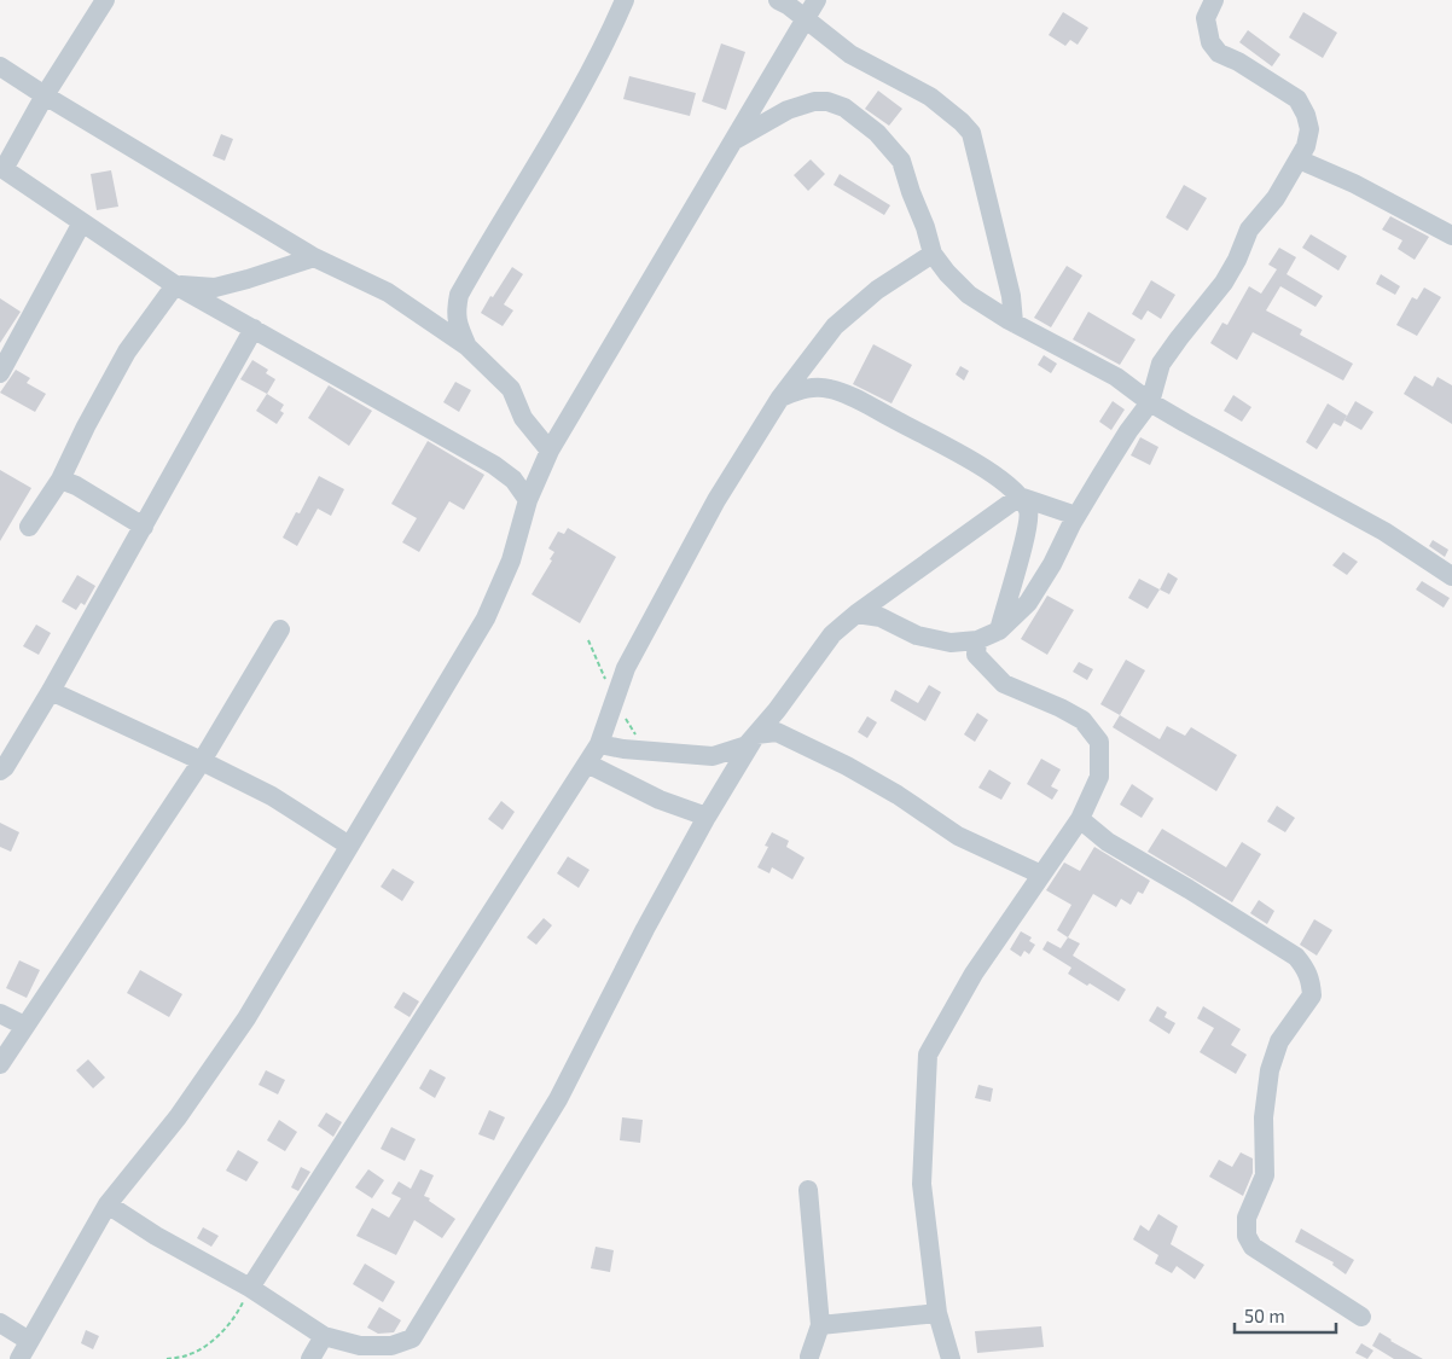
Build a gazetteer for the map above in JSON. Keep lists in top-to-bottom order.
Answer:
{
  "scale_bar": "50 m"
}
